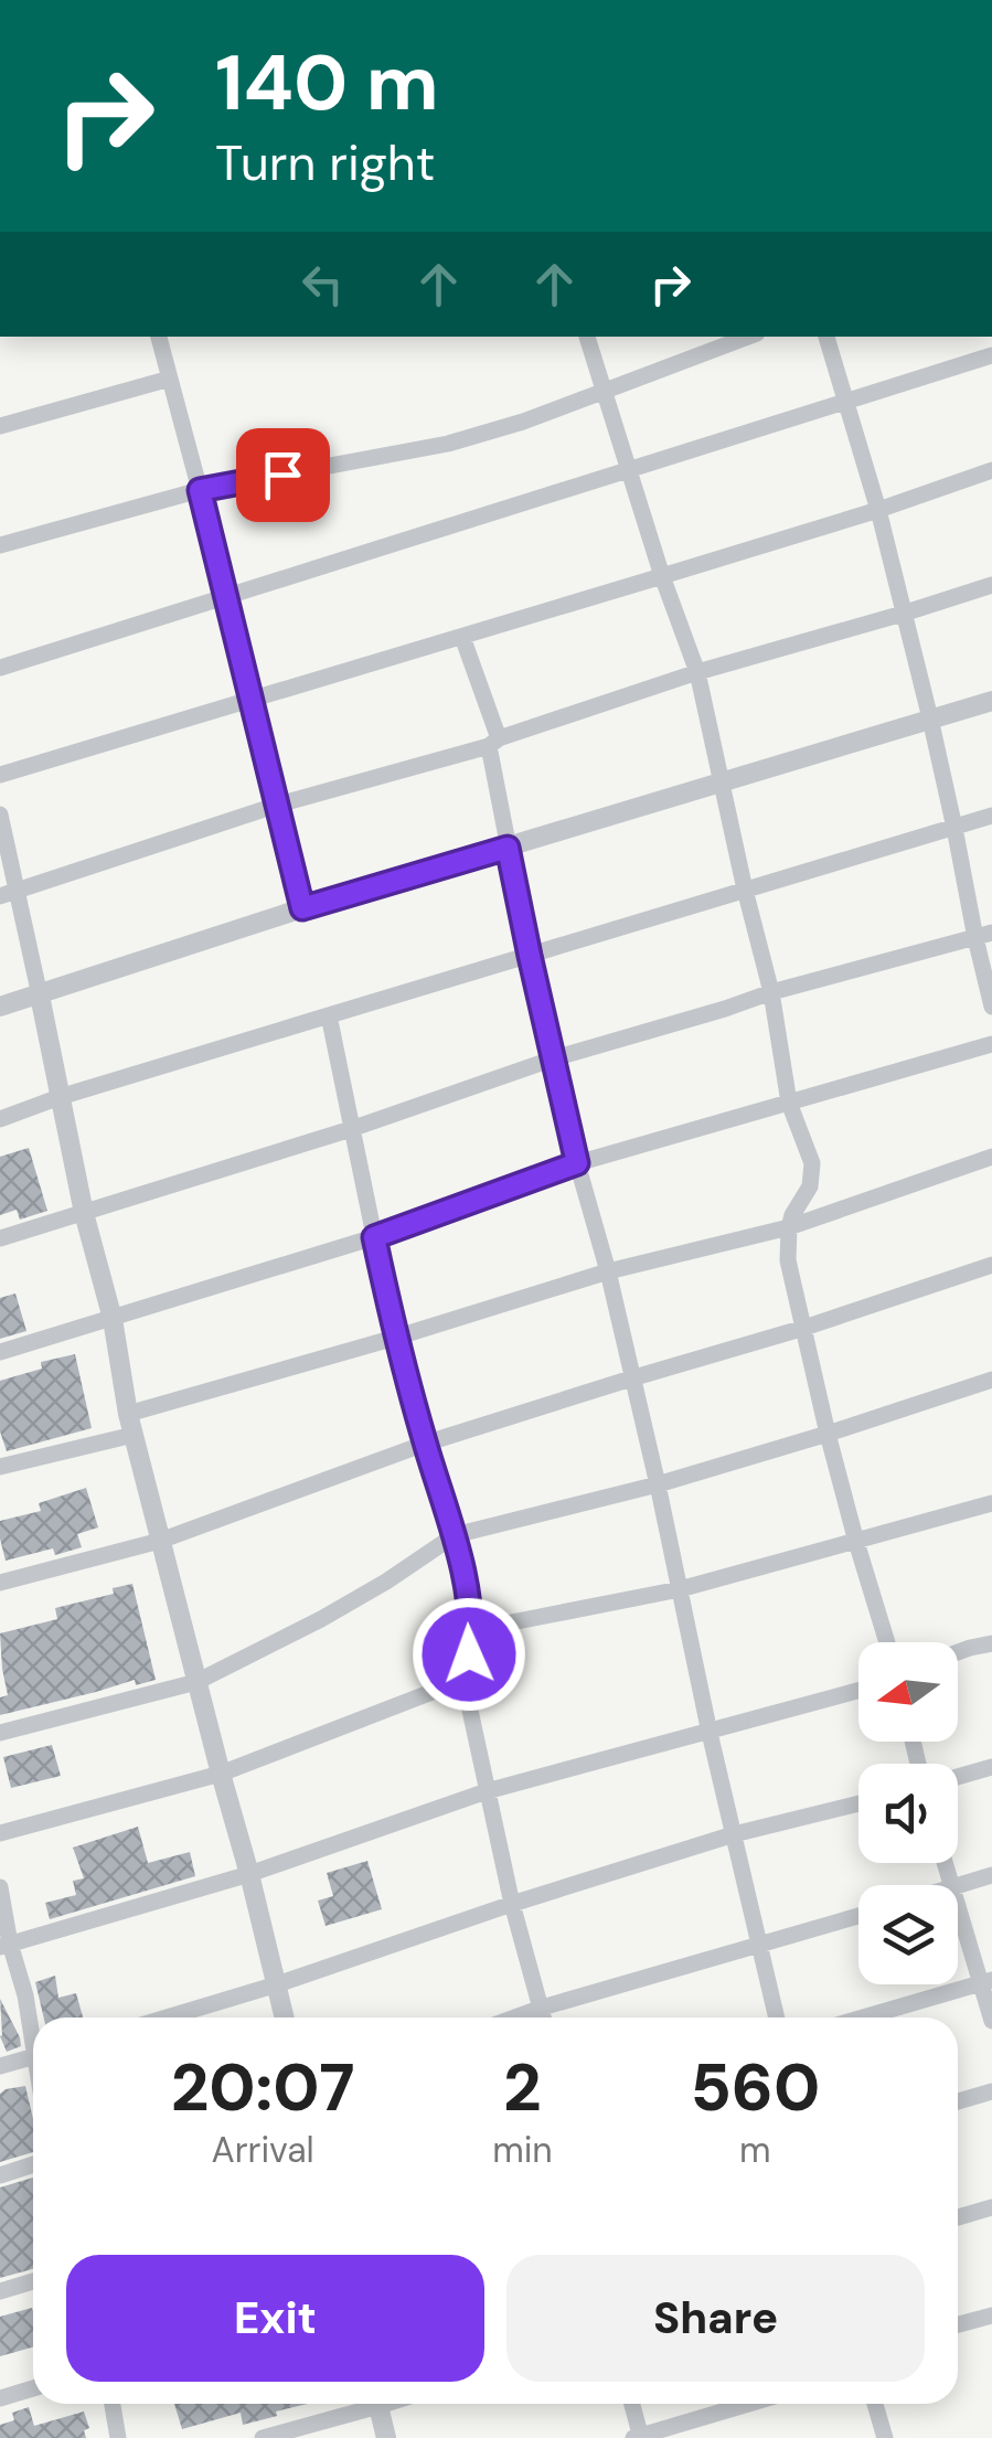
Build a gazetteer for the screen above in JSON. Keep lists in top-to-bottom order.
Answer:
{
  "north": "left",
  "page": {
    "turn": ["140 m", "Turn right"],
    "eta": [
      "20:07",
      "Arrival",
      "2",
      "min",
      "560",
      "m"
    ],
    "buttons": ["Exit", "Share"]
  }
}
